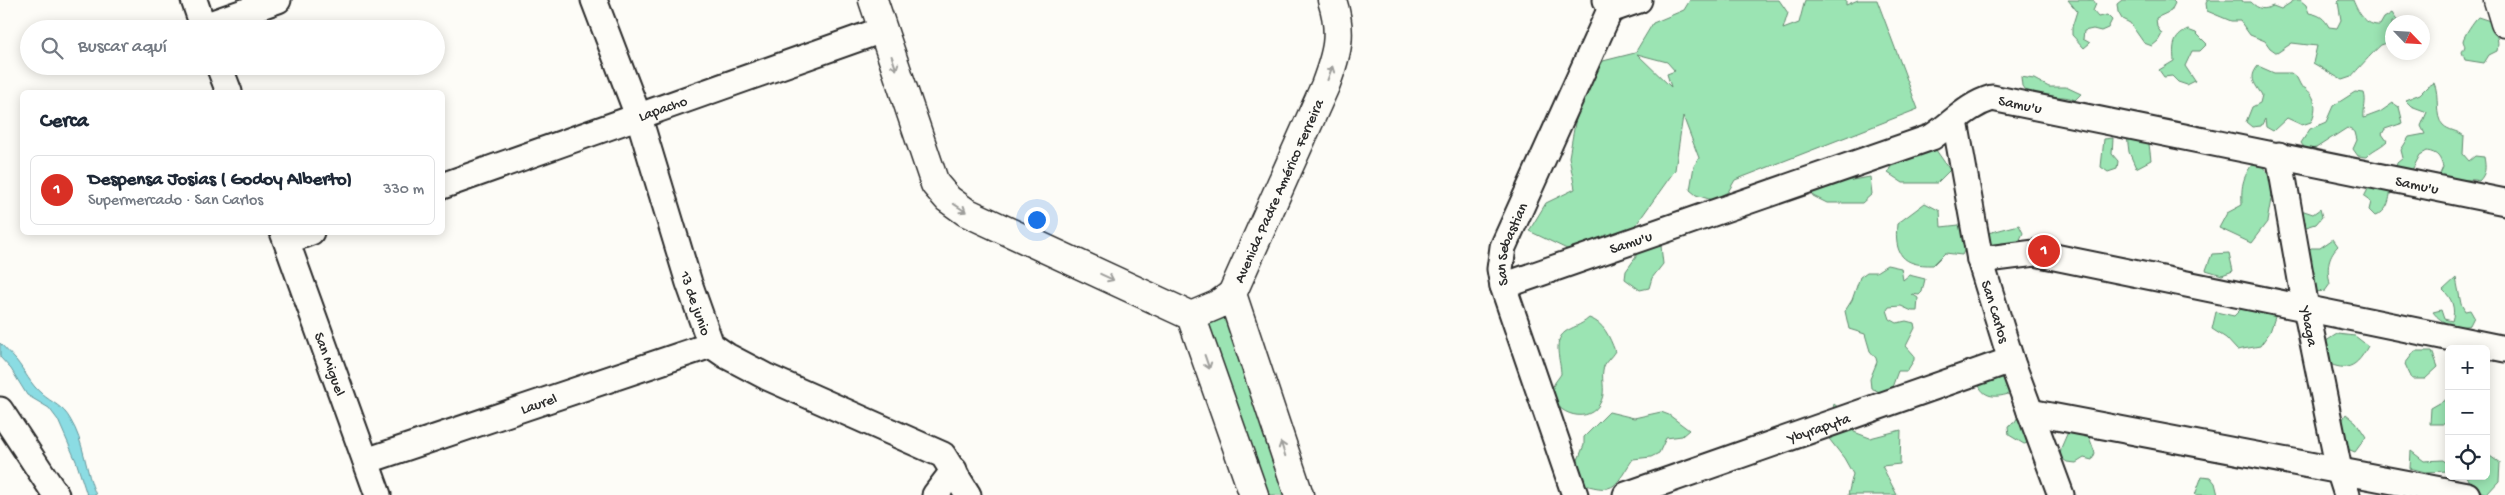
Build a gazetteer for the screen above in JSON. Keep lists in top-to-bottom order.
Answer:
{
  "streets": {
    "street": [
      "Samu'u",
      "Lapacho",
      "Avenida Padre Américo Ferreira",
      "San Sebastian",
      "13 de junio",
      "San Carlos",
      "Ybaga",
      "San Miguel",
      "Laurel",
      "Ybyrapyta"
    ]
  },
  "crossings": [
    ["Samu'u", "San Sebastian"],
    ["Samu'u", "San Carlos"],
    ["Samu'u", "Ybaga"],
    ["Lapacho", "13 de junio"],
    ["13 de junio", "Laurel"],
    ["San Carlos", "Ybyrapyta"],
    ["San Miguel", "Laurel"]
  ],
  "north": "bottom right",
  "page": {
    "search": "Buscar aquí",
    "heading": "Cerca",
    "list": [
      {
        "mark": "1",
        "name": "Despensa Josias ( Godoy Alberto)",
        "note": "Supermercado · San Carlos",
        "value": "330 m"
      }
    ],
    "pins": "1",
    "map_buttons": ["+", "−"]
  }
}
